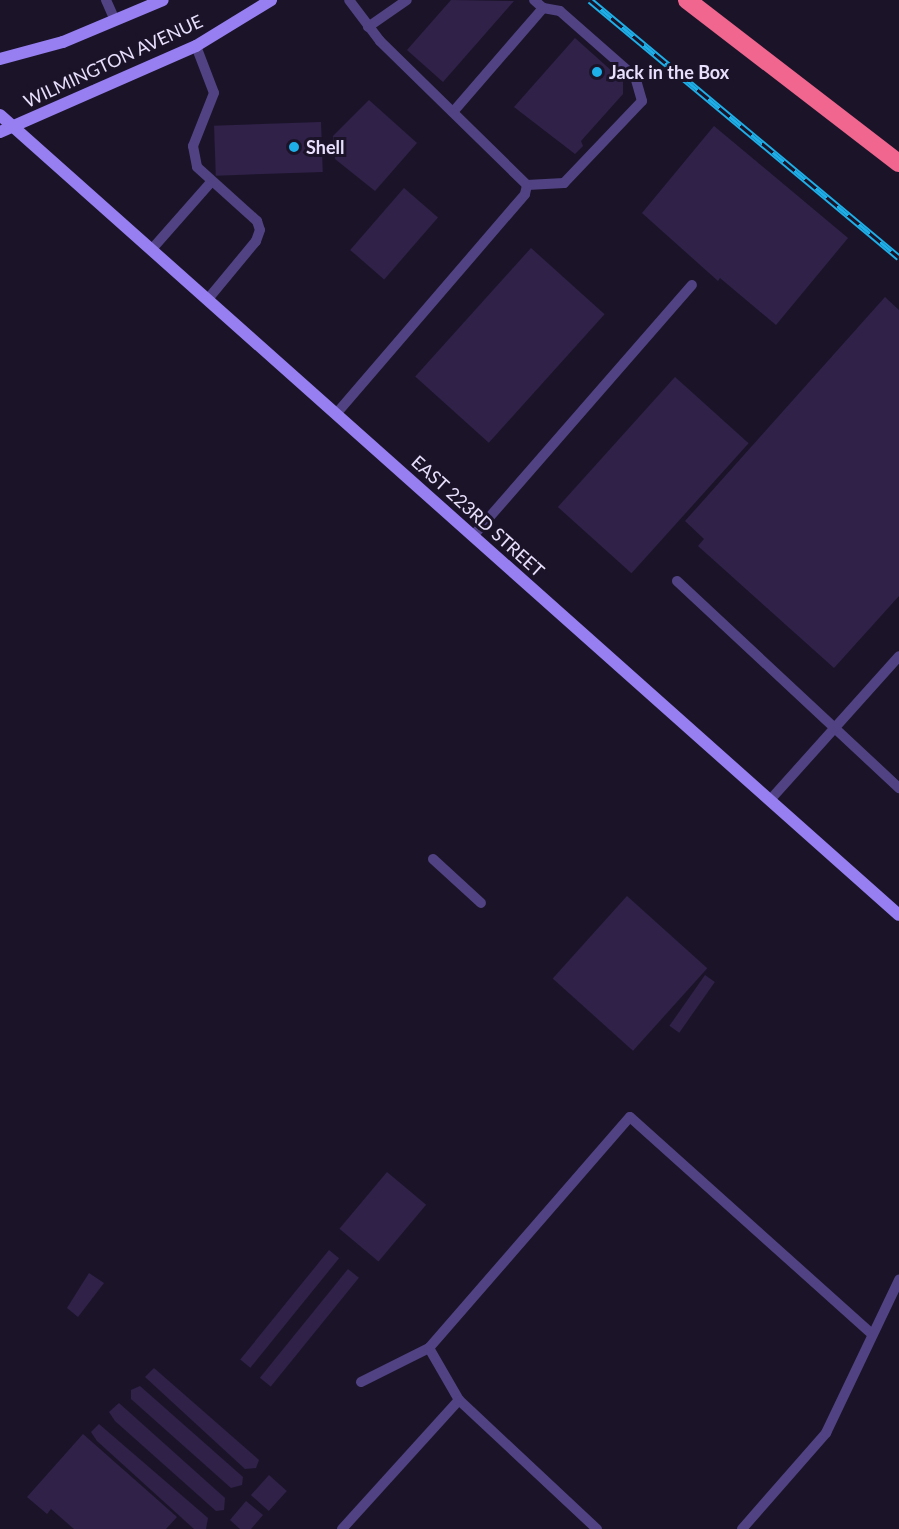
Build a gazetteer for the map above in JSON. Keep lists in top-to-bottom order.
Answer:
{
  "streets": {
    "main road": ["WILMINGTON AVENUE", "EAST 223RD STREET"]
  },
  "crossings": [
    ["WILMINGTON AVENUE", "EAST 223RD STREET"]
  ],
  "places": ["Jack in the Box", "Shell"]
}
